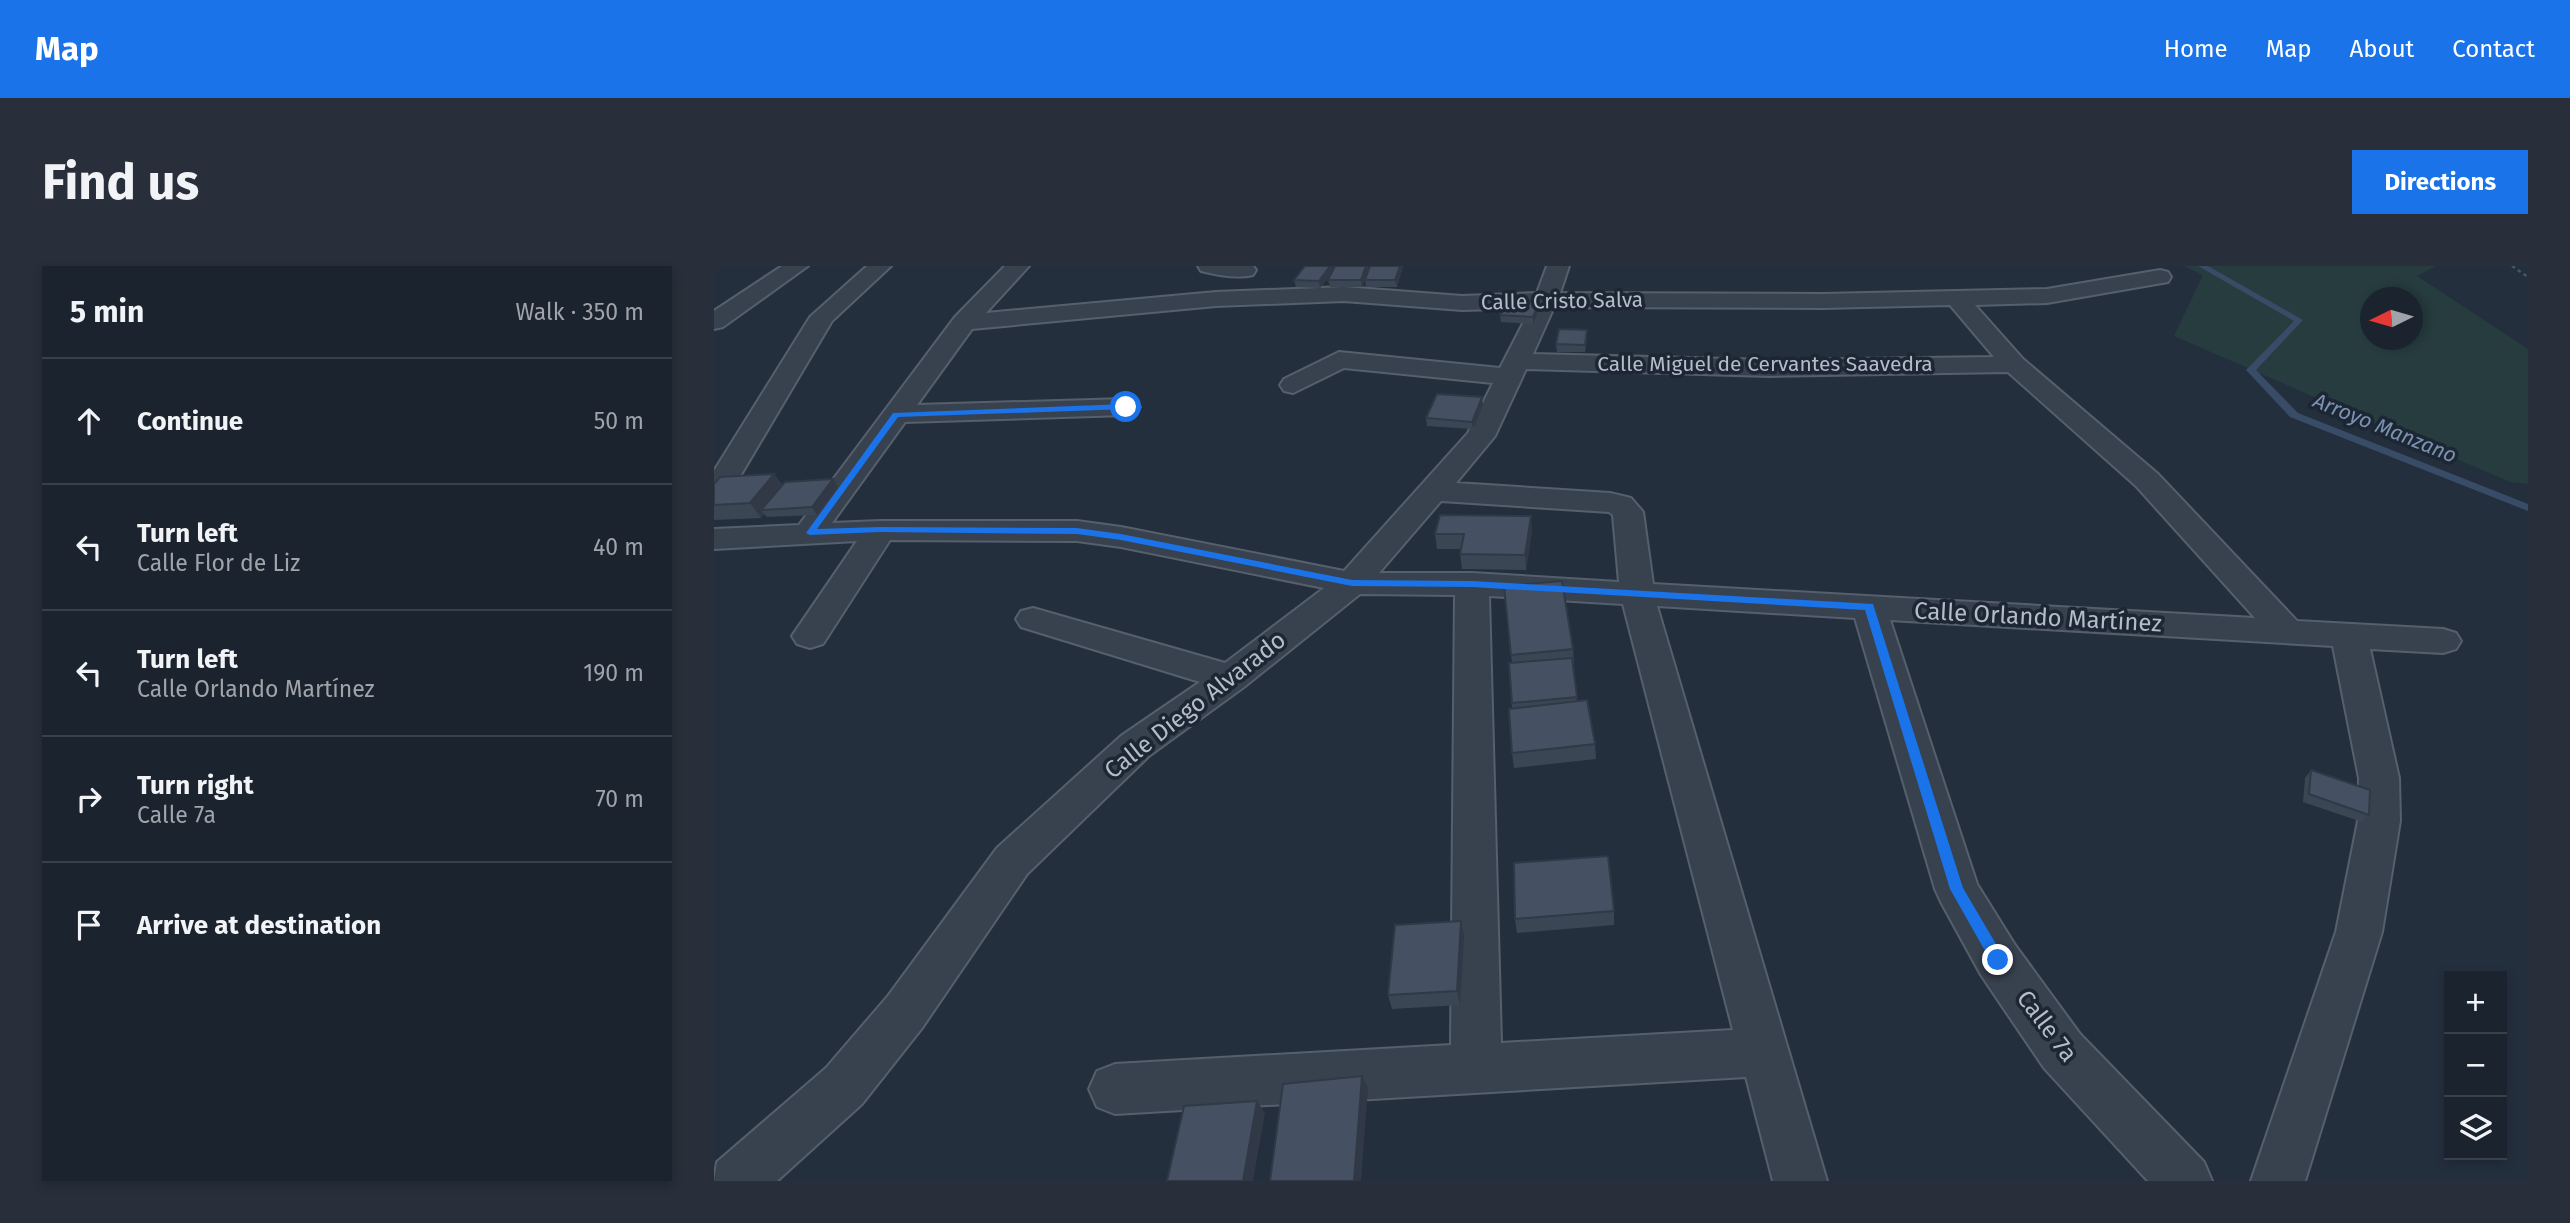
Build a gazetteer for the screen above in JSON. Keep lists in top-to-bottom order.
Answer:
{
  "streets": {
    "street": [
      "Calle Cristo Salva",
      "Calle Miguel de Cervantes Saavedra",
      "Calle Orlando Martínez",
      "Calle Diego Alvarado",
      "Calle 7a"
    ]
  },
  "crossings": [
    ["Calle Cristo Salva", "Calle Diego Alvarado"],
    ["Calle Miguel de Cervantes Saavedra", "Calle Diego Alvarado"],
    ["Calle Orlando Martínez", "Calle Diego Alvarado"],
    ["Calle Orlando Martínez", "Calle 7a"]
  ],
  "water": ["Arroyo Manzano"],
  "north": "left",
  "page": {
    "header": "Map",
    "nav": [
      "Home",
      "Map",
      "About",
      "Contact"
    ],
    "buttons": "Directions",
    "title": "Find us",
    "heading": ["5 min", "Walk · 350 m"],
    "list": [
      ["Continue", "50 m"],
      ["Turn left", "Calle Flor de Liz", "40 m"],
      ["Turn left", "Calle Orlando Martínez", "190 m"],
      ["Turn right", "Calle 7a", "70 m"],
      "Arrive at destination"
    ],
    "map_buttons": ["+", "−"]
  }
}
